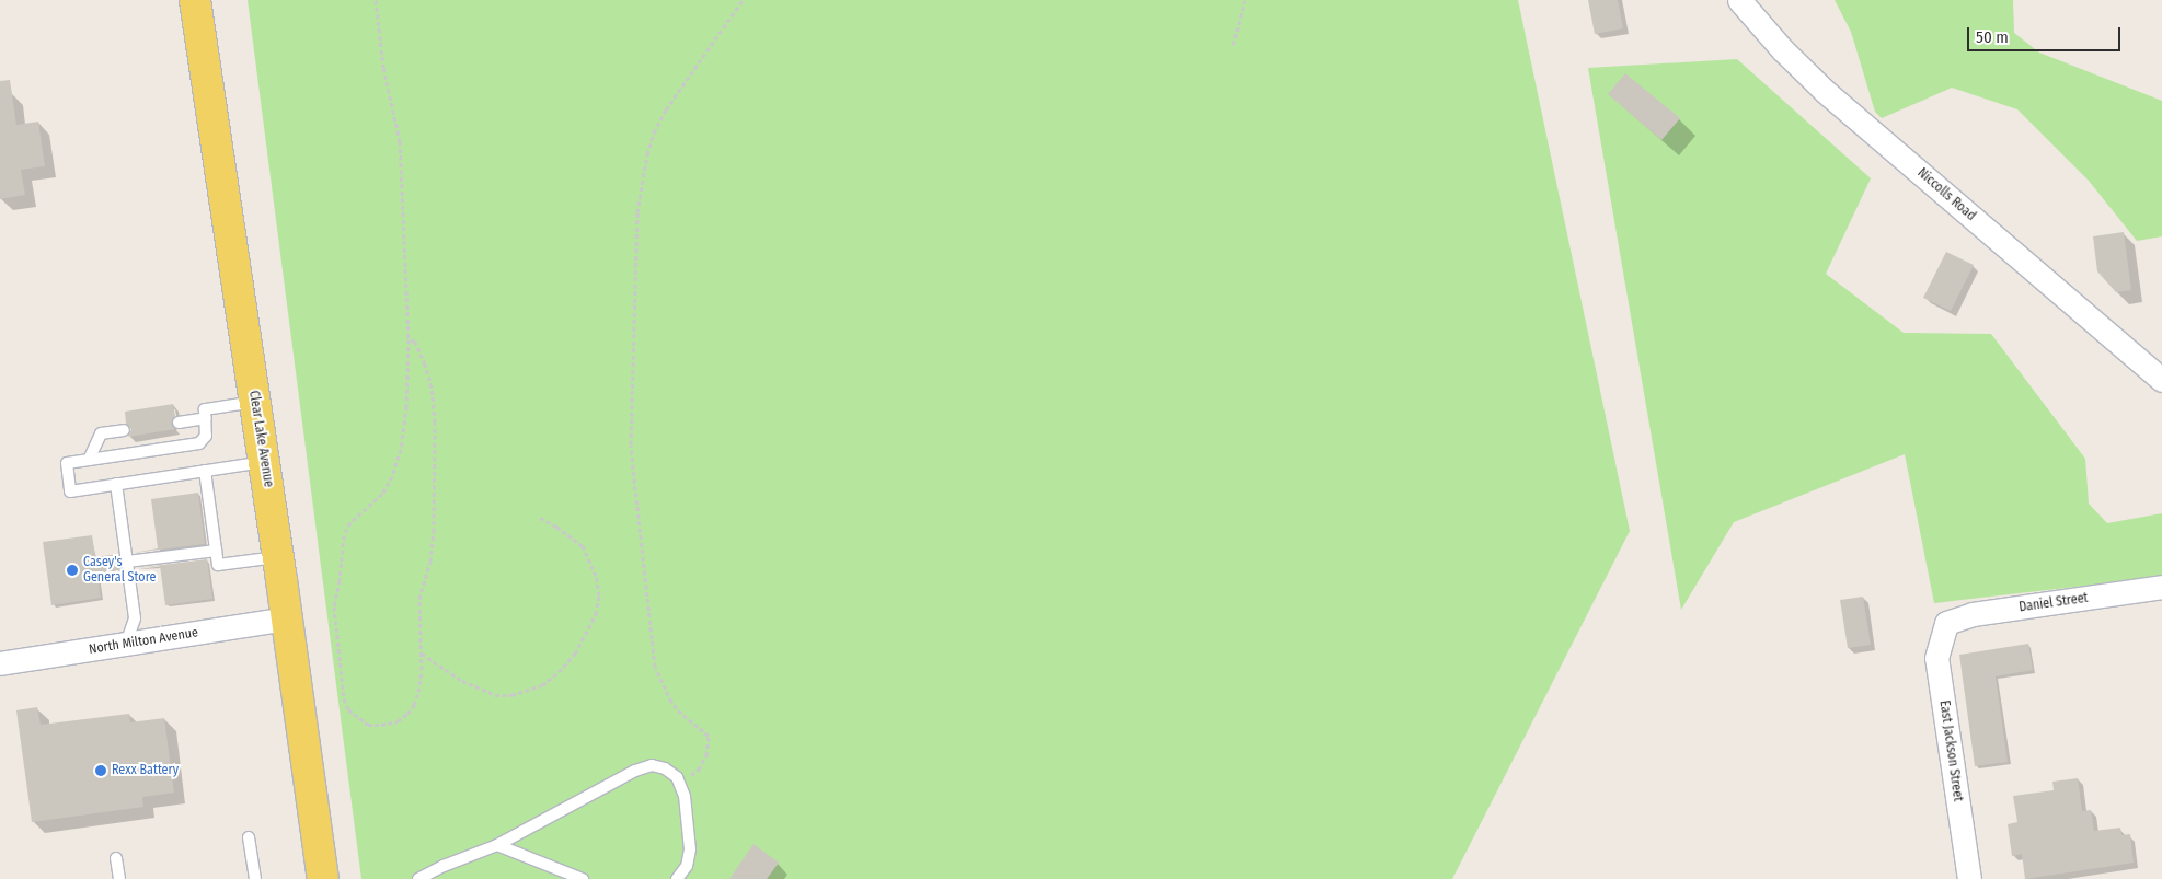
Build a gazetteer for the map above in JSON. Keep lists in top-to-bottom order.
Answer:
{
  "streets": {
    "main road": ["Clear Lake Avenue"],
    "street": [
      "Niccolls Road",
      "Daniel Street",
      "North Milton Avenue",
      "East Jackson Street"
    ]
  },
  "crossings": [
    ["Clear Lake Avenue", "North Milton Avenue"],
    ["Daniel Street", "East Jackson Street"]
  ],
  "places": ["Casey's General Store", "Rexx Battery"],
  "scale_bar": "50 m"
}
